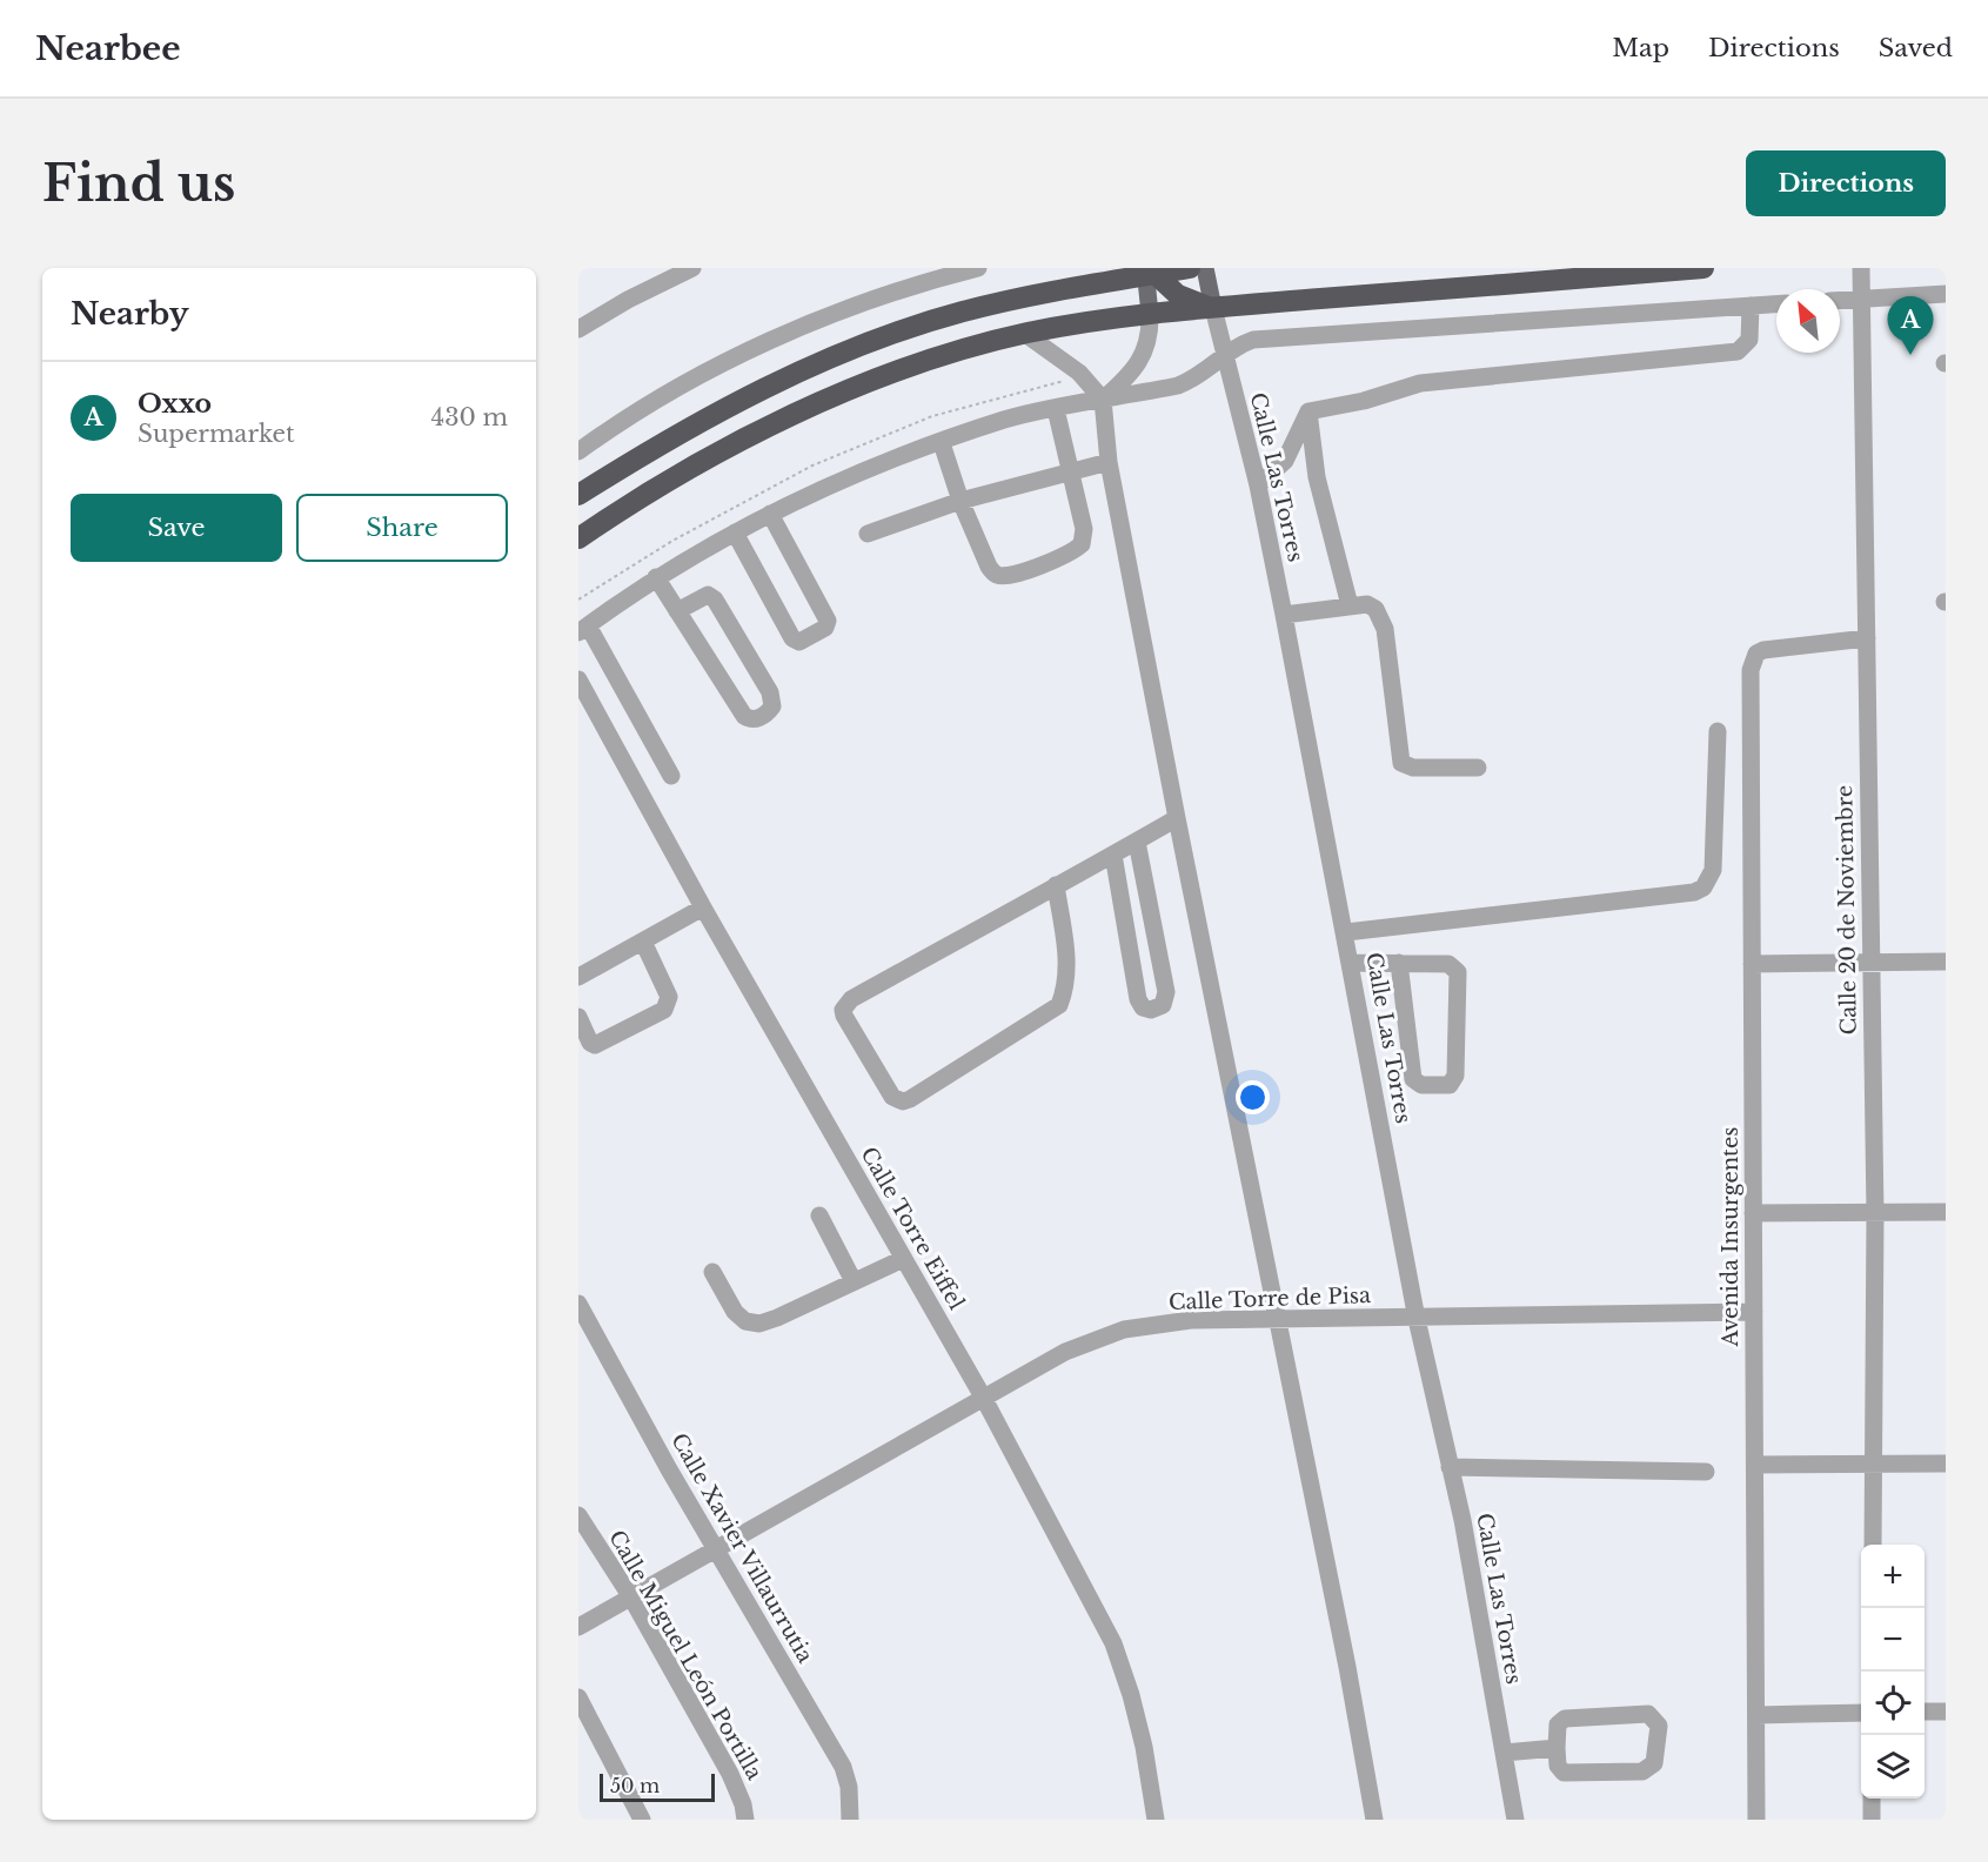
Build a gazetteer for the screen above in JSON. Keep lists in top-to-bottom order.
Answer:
{
  "streets": {
    "main road": ["Calle Las Torres"],
    "street": [
      "Calle 20 de Noviembre",
      "Calle Torre Eiffel",
      "Avenida Insurgentes",
      "Calle Torre de Pisa",
      "Calle Xavier Villaurrutia",
      "Calle Miguel León Portilla"
    ]
  },
  "crossings": [
    ["Calle Las Torres", "Calle Torre de Pisa"],
    ["Calle 20 de Noviembre", "Avenida Insurgentes"],
    ["Calle Torre Eiffel", "Calle Torre de Pisa"],
    ["Avenida Insurgentes", "Calle Torre de Pisa"],
    ["Calle Torre de Pisa", "Calle Xavier Villaurrutia"],
    ["Calle Torre de Pisa", "Calle Miguel León Portilla"]
  ],
  "scale_bar": "50 m",
  "north": "top left",
  "page": {
    "header": "Nearbee",
    "nav": ["Map", "Directions", "Saved"],
    "buttons": [
      "Directions",
      ["Save", "Share"]
    ],
    "title": "Find us",
    "heading": "Nearby",
    "pins": "A",
    "list": [
      {
        "mark": "A",
        "name": "Oxxo",
        "note": "Supermarket",
        "value": "430 m"
      }
    ],
    "map_buttons": ["+", "−"],
    "scale": "50 m"
  }
}
